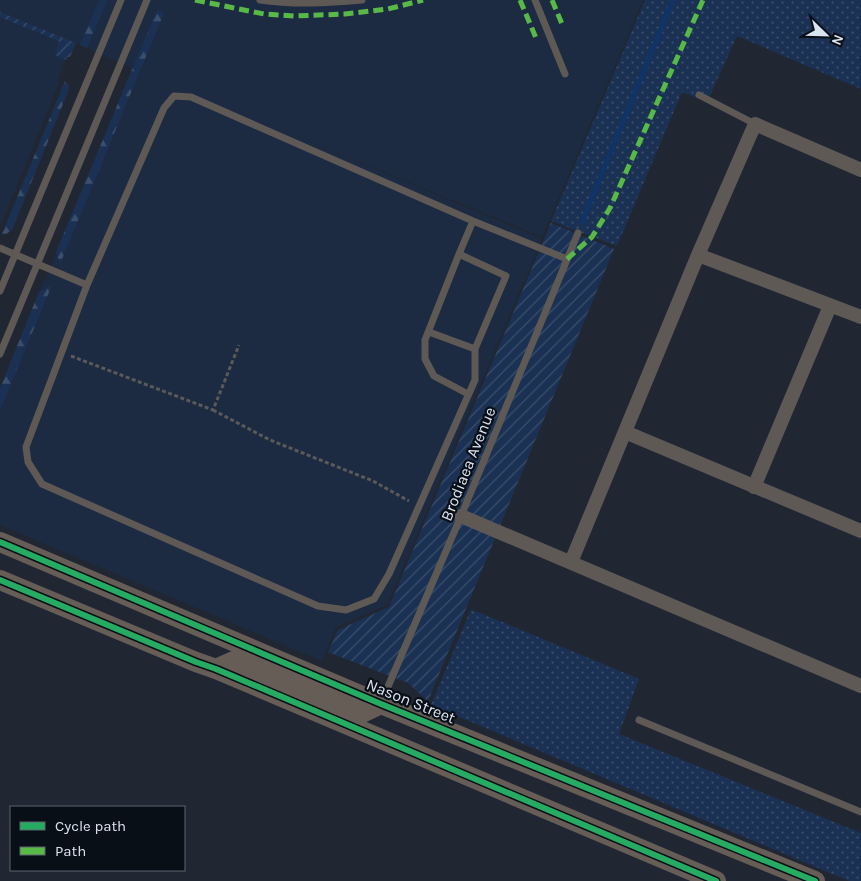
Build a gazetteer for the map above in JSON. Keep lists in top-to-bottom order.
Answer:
{
  "streets": {
    "main road": ["Nason Street"],
    "lane": ["Brodiaea Avenue"]
  },
  "crossings": [
    ["Brodiaea Avenue", "Nason Street"]
  ],
  "legend": ["Cycle path", "Path"],
  "north": "bottom right"
}
